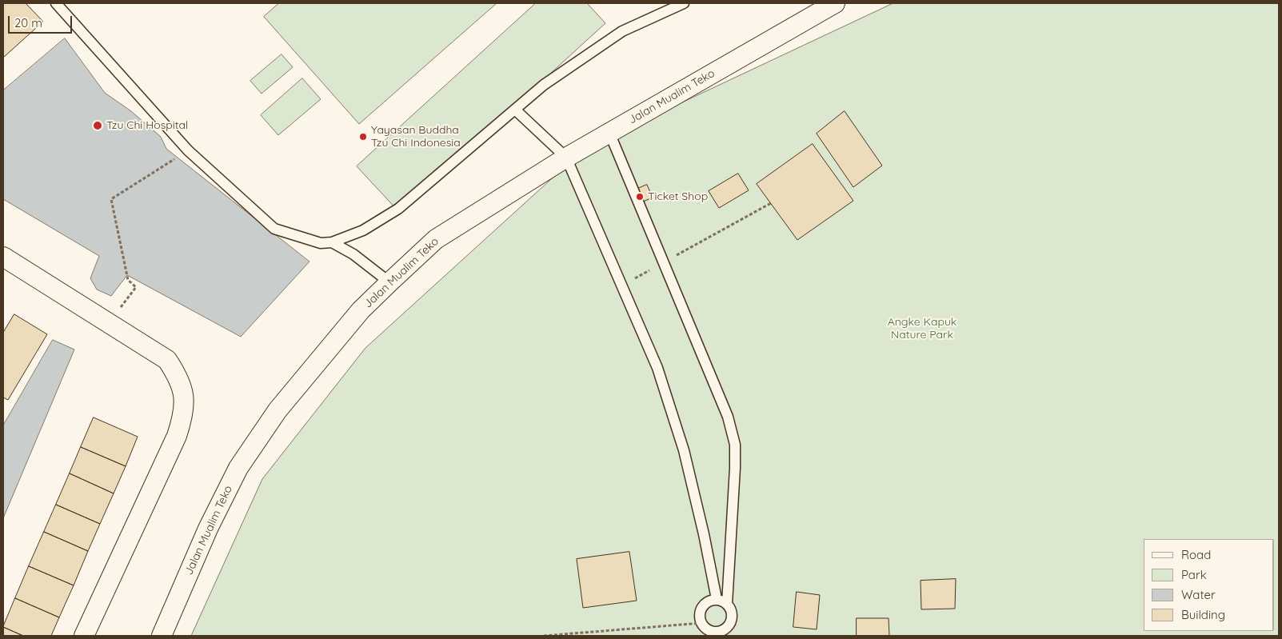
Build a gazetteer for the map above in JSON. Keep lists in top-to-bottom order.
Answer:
{
  "streets": {
    "street": ["Jalan Mualim Teko"]
  },
  "parks": ["Angke Kapuk Nature Park"],
  "places": ["Tzu Chi Hospital", "Yayasan Buddha Tzu Chi Indonesia", "Ticket Shop"],
  "legend": [
    "Road",
    "Park",
    "Water",
    "Building"
  ],
  "scale_bar": "20 m"
}
